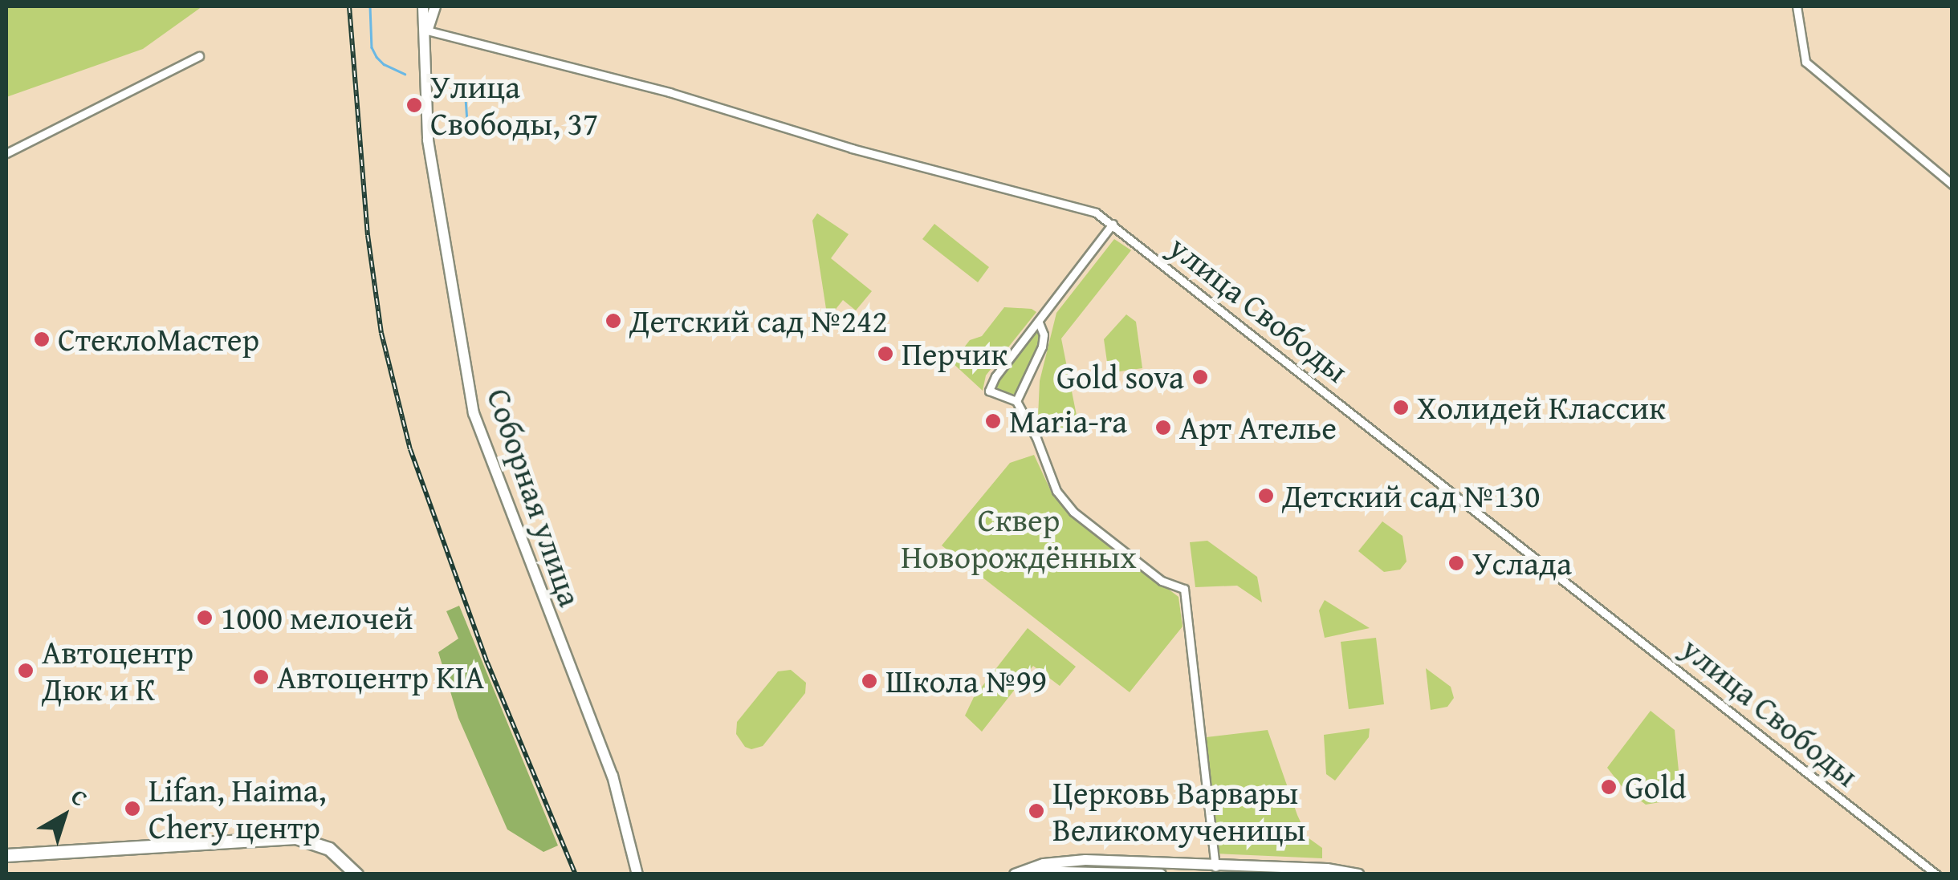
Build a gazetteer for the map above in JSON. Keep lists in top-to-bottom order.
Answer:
{
  "streets": {
    "street": ["улица Свободы", "Соборная улица"]
  },
  "crossings": [
    ["улица Свободы", "Соборная улица"]
  ],
  "parks": ["Сквер Новорождённых"],
  "places": [
    "Улица Свободы, 37",
    "Детский сад №242",
    "СтеклоМастер",
    "Перчик",
    "Gold sova",
    "Холидей Классик",
    "Maria-ra",
    "Арт Ателье",
    "Детский сад №130",
    "Услада",
    "1000 мелочей",
    "Автоцентр Дюк и К",
    "Автоцентр KIA",
    "Школа №99",
    "Gold",
    "Lifan, Haima, Chery центр",
    "Церковь Варвары Великомученицы"
  ],
  "north": "top right"
}
